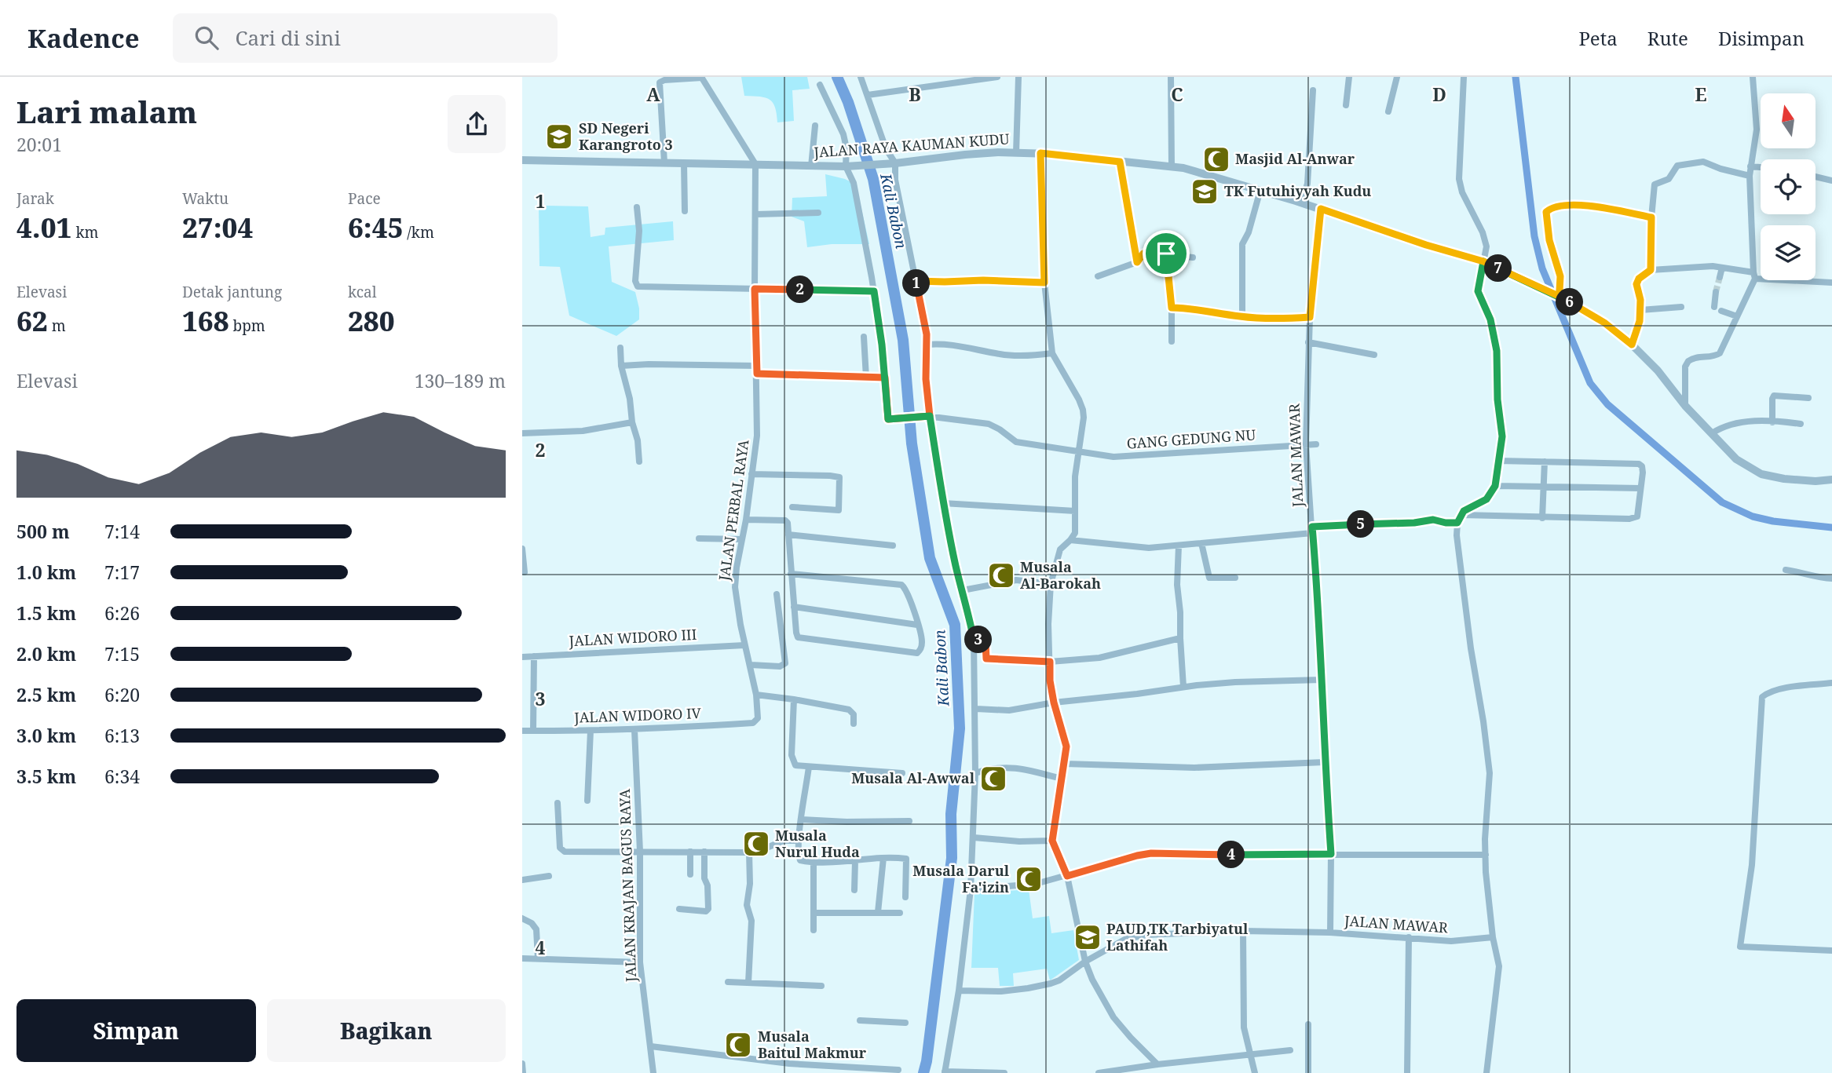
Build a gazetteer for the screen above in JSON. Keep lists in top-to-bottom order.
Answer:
{
  "streets": {
    "street": [
      "JALAN RAYA KAUMAN KUDU",
      "GANG GEDUNG NU",
      "JALAN MAWAR",
      "JALAN PERBAL RAYA",
      "JALAN WIDORO III",
      "JALAN WIDORO IV",
      "JALAN KRAJAN BAGUS RAYA"
    ]
  },
  "crossings": [
    ["JALAN RAYA KAUMAN KUDU", "JALAN MAWAR"],
    ["JALAN RAYA KAUMAN KUDU", "JALAN PERBAL RAYA"],
    ["GANG GEDUNG NU", "JALAN MAWAR"],
    ["JALAN PERBAL RAYA", "JALAN WIDORO III"],
    ["JALAN PERBAL RAYA", "JALAN WIDORO IV"],
    ["JALAN WIDORO IV", "JALAN KRAJAN BAGUS RAYA"]
  ],
  "water": ["Kali Babon"],
  "places": {
    "school or university": ["SD Negeri Karangroto 3", "TK Futuhiyyah Kudu", "PAUD,TK Tarbiyatul Lathifah"],
    "mosque": [
      "Masjid Al-Anwar",
      "Musala Al-Barokah",
      "Musala Al-Awwal",
      "Musala Nurul Huda",
      "Musala Darul Fa'izin",
      "Musala Baitul Makmur"
    ]
  },
  "north": "top",
  "page": {
    "header": "Kadence",
    "search": "Cari di sini",
    "nav": ["Peta", "Rute", "Disimpan"],
    "heading": ["Lari malam", "20:01"],
    "stats": [
      ["Jarak", "4.01 km"],
      ["Waktu", "27:04"],
      ["Pace", "6:45 /km"],
      ["Elevasi", "62 m"],
      ["Detak jantung", "168 bpm"],
      ["kcal", "280"]
    ],
    "pins": [
      "7",
      "1",
      "2",
      "6",
      "5",
      "3",
      "4"
    ],
    "chart": ["Elevasi", "130–189 m"],
    "list": [
      {
        "name": "500 m",
        "note": "7:14"
      },
      {
        "name": "1.0 km",
        "note": "7:17"
      },
      {
        "name": "1.5 km",
        "note": "6:26"
      },
      {
        "name": "2.0 km",
        "note": "7:15"
      },
      {
        "name": "2.5 km",
        "note": "6:20"
      },
      {
        "name": "3.0 km",
        "note": "6:13"
      },
      {
        "name": "3.5 km",
        "note": "6:34"
      }
    ],
    "buttons": ["Simpan", "Bagikan"]
  },
  "grid": {
    "columns": [
      "A",
      "B",
      "C",
      "D",
      "E"
    ],
    "rows": [
      "1",
      "2",
      "3",
      "4"
    ]
  }
}
